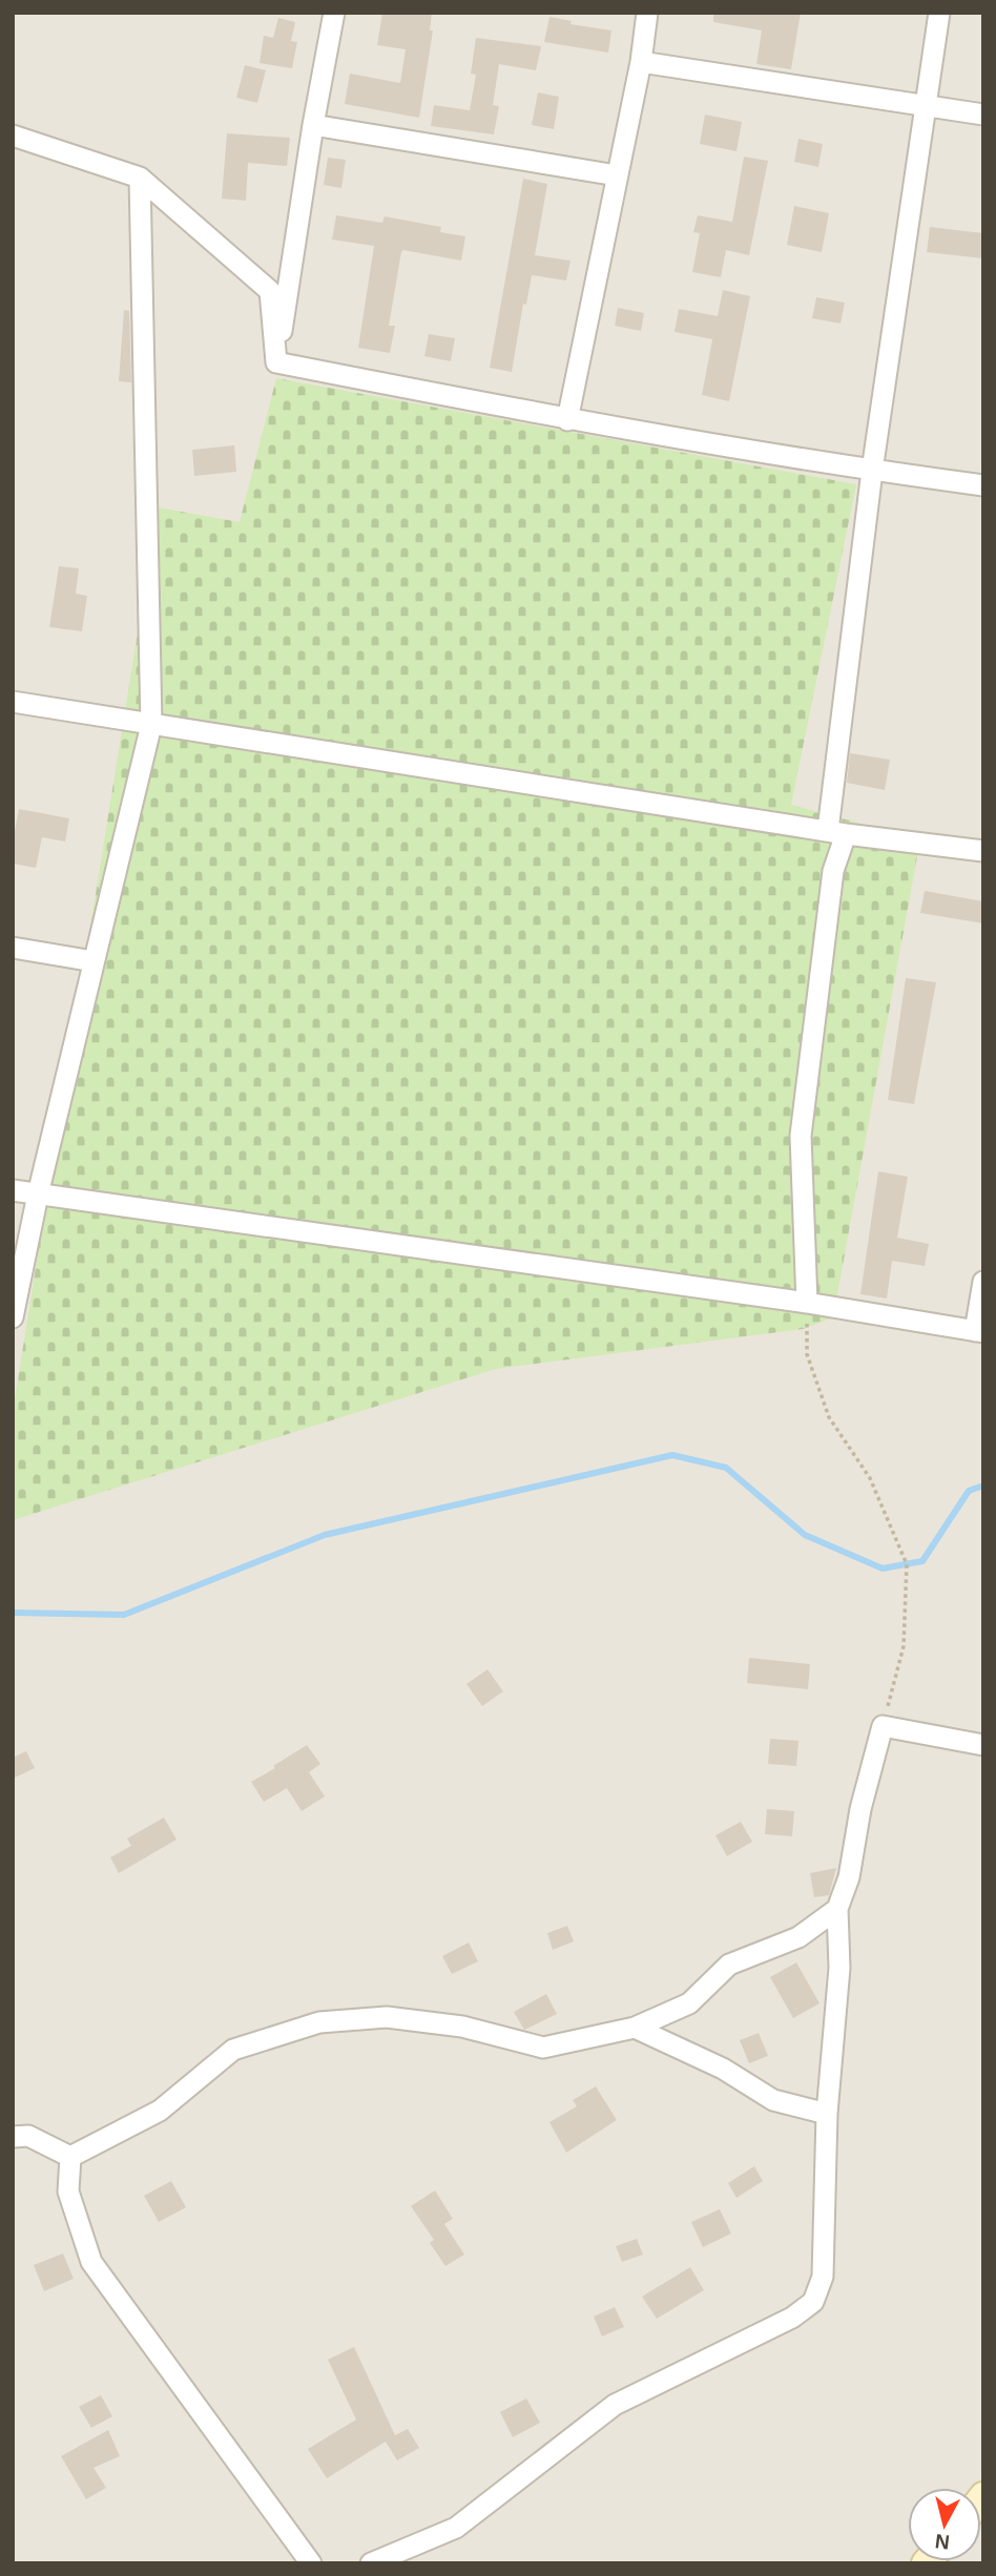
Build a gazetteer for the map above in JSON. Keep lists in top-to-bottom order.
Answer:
{
  "north": "bottom"
}
